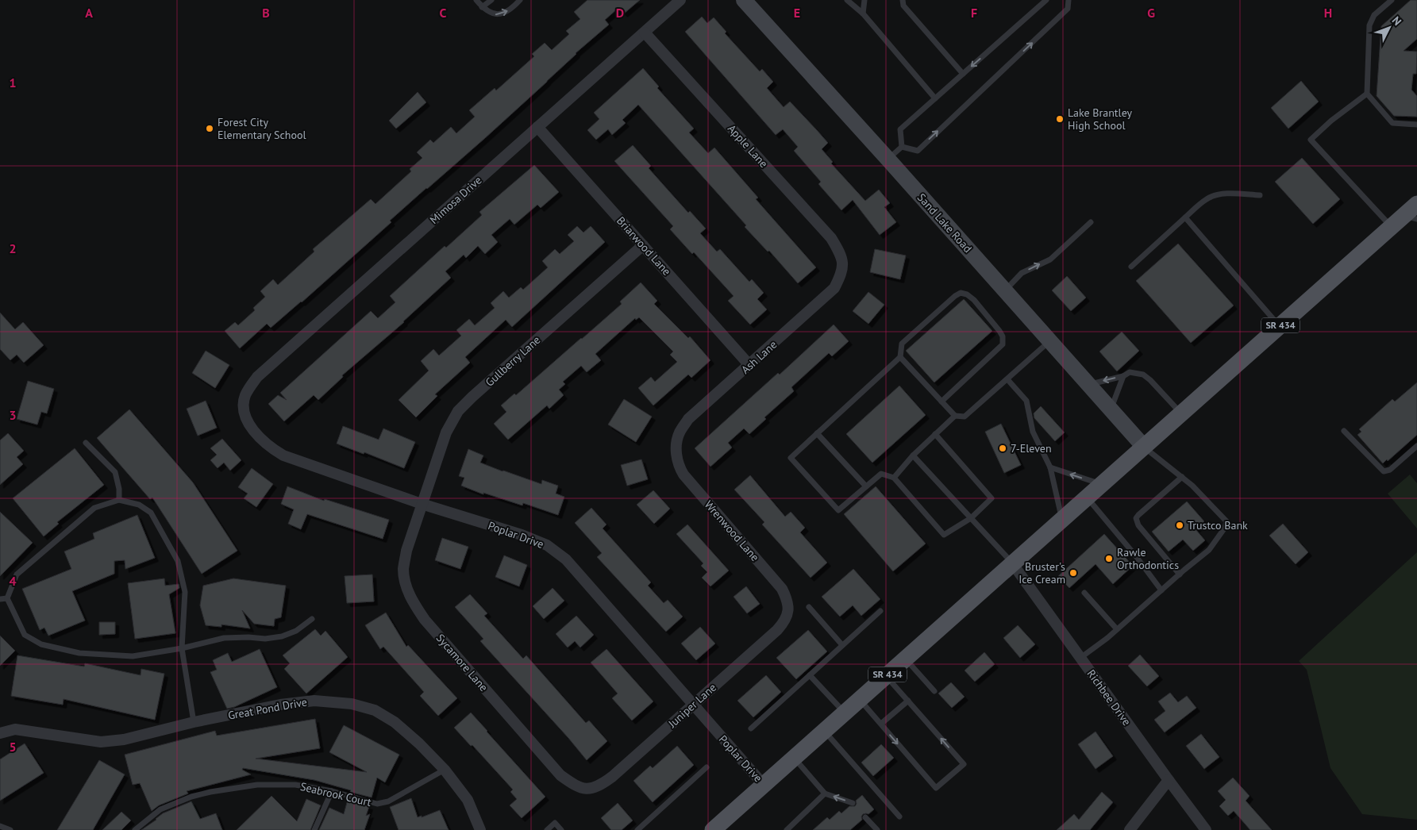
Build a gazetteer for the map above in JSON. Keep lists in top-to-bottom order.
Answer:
{
  "streets": {
    "main road": ["SR 434"],
    "street": [
      "Apple Lane",
      "Mimosa Drive",
      "Sand Lake Road",
      "Briarwood Lane",
      "Ash Lane",
      "Gullberry Lane",
      "Wrenwood Lane",
      "Poplar Drive",
      "Sycamore Lane",
      "Richbee Drive",
      "Juniper Lane",
      "Great Pond Drive"
    ],
    "lane": ["Seabrook Court"]
  },
  "crossings": [
    ["Apple Lane", "Mimosa Drive"],
    ["Apple Lane", "Ash Lane"],
    ["Mimosa Drive", "Briarwood Lane"],
    ["Mimosa Drive", "Poplar Drive"],
    ["Sand Lake Road", "SR 434"],
    ["Briarwood Lane", "Ash Lane"],
    ["Briarwood Lane", "Gullberry Lane"],
    ["SR 434", "Poplar Drive"],
    ["SR 434", "Richbee Drive"],
    ["Ash Lane", "Wrenwood Lane"],
    ["Gullberry Lane", "Poplar Drive"],
    ["Gullberry Lane", "Sycamore Lane"],
    ["Wrenwood Lane", "Juniper Lane"],
    ["Poplar Drive", "Sycamore Lane"],
    ["Poplar Drive", "Juniper Lane"],
    ["Sycamore Lane", "Juniper Lane"],
    ["Great Pond Drive", "Seabrook Court"]
  ],
  "places": [
    "Lake Brantley High School",
    "Forest City Elementary School",
    "7-Eleven",
    "Trustco Bank",
    "Rawle Orthodontics",
    "Bruster's Ice Cream"
  ],
  "north": "top right",
  "grid": {
    "columns": [
      "A",
      "B",
      "C",
      "D",
      "E",
      "F",
      "G",
      "H"
    ],
    "rows": [
      "1",
      "2",
      "3",
      "4",
      "5"
    ]
  }
}
